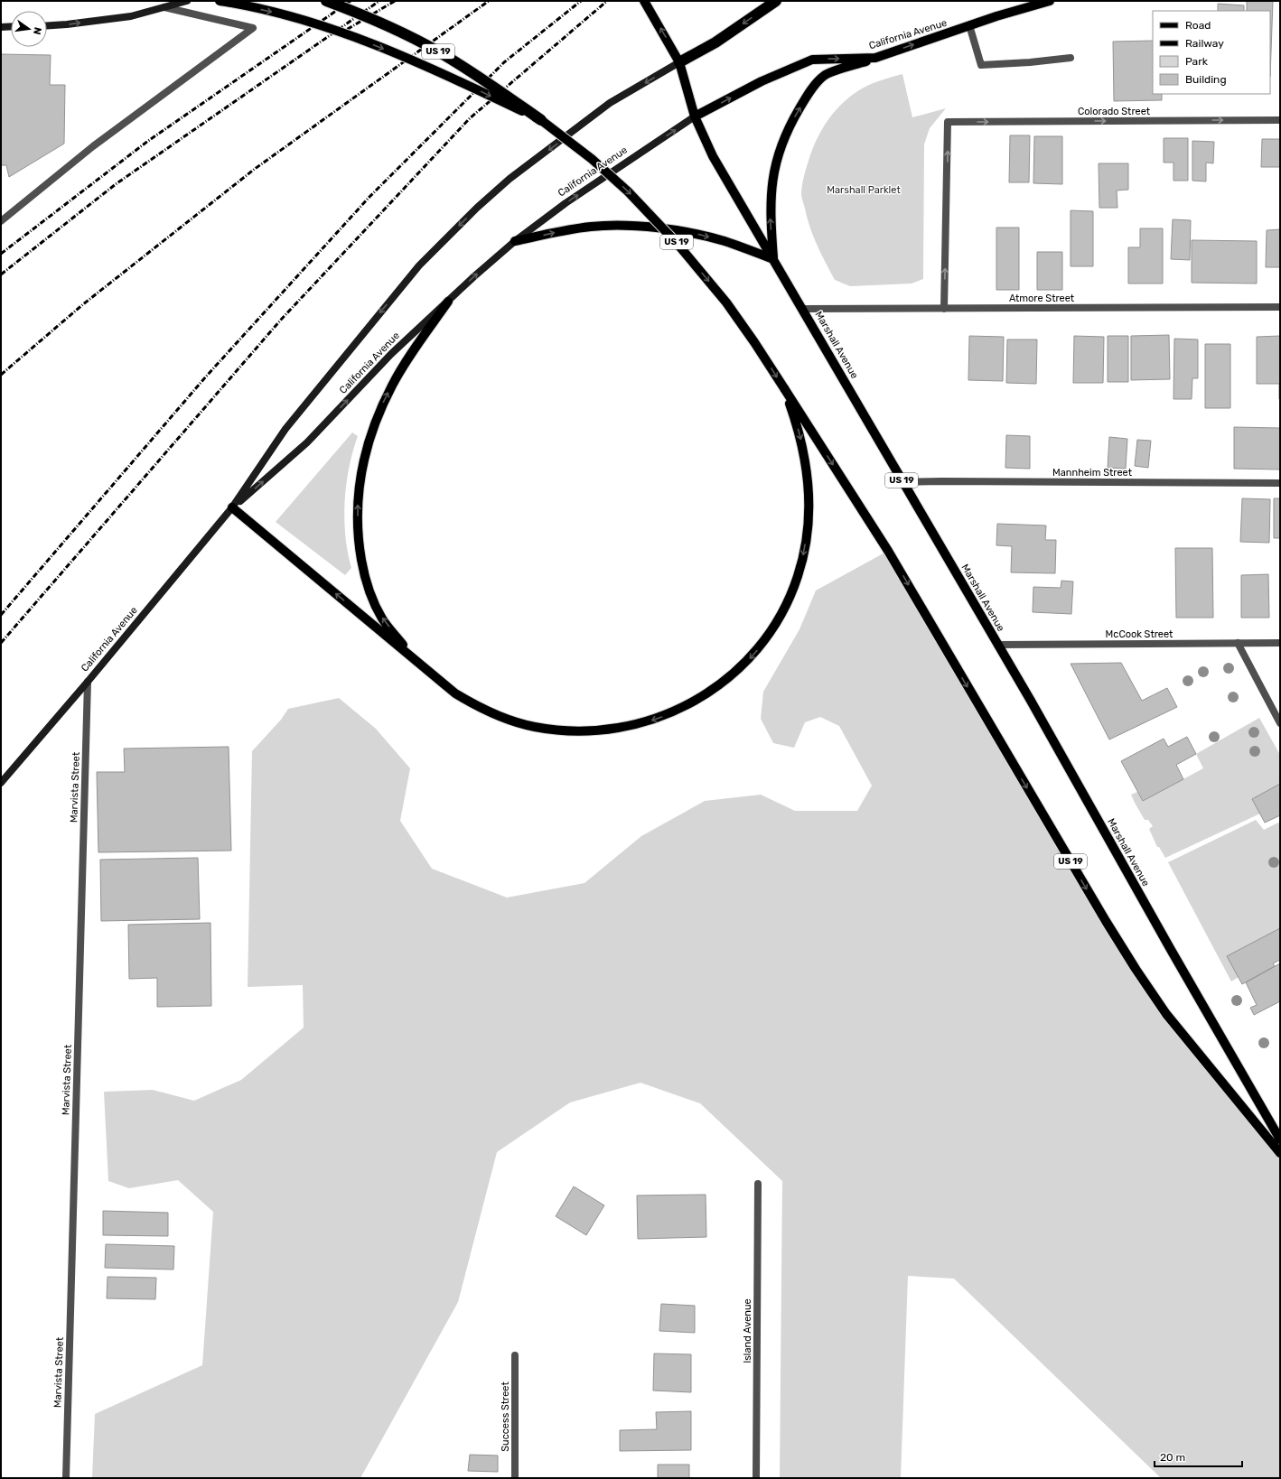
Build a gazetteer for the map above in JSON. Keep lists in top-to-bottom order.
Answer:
{
  "streets": {
    "highway": ["US 19"],
    "main road": ["California Avenue", "Marshall Avenue"],
    "street": [
      "Colorado Street",
      "Atmore Street",
      "Mannheim Street",
      "McCook Street",
      "Marvista Street",
      "Island Avenue",
      "Success Street"
    ]
  },
  "crossings": [
    ["California Avenue", "US 19"],
    ["California Avenue", "Marshall Avenue"],
    ["California Avenue", "Marvista Street"],
    ["US 19", "Marshall Avenue"],
    ["Colorado Street", "Atmore Street"],
    ["Atmore Street", "Marshall Avenue"],
    ["Marshall Avenue", "Mannheim Street"],
    ["Marshall Avenue", "McCook Street"]
  ],
  "parks": ["Marshall Parklet"],
  "legend": [
    "Road",
    "Railway",
    "Park",
    "Building"
  ],
  "scale_bar": "20 m",
  "north": "right"
}
